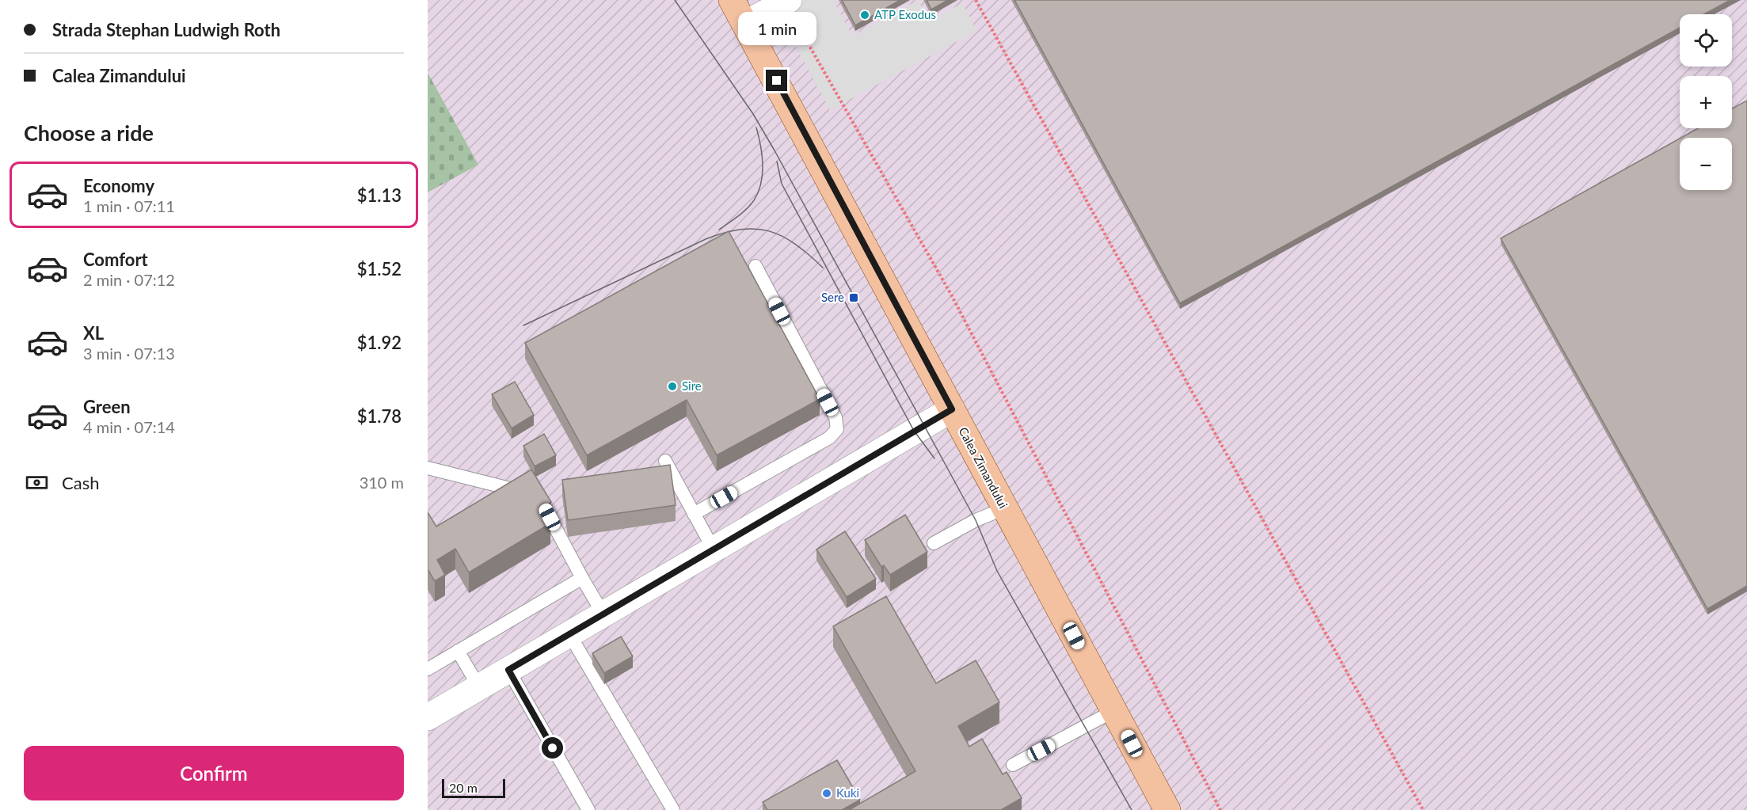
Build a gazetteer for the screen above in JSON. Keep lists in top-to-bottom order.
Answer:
{
  "streets": {
    "main road": ["Calea Zimandului"]
  },
  "places": {
    "other": ["ATP Exodus", "Sire", "Kuki"],
    "transit": ["Sere"]
  },
  "scale_bar": "20 m",
  "page": {
    "banner": ["Strada Stephan Ludwigh Roth", "Calea Zimandului"],
    "bubble": "1 min",
    "map_buttons": ["+", "−"],
    "heading": "Choose a ride",
    "list": [
      {
        "name": "Economy",
        "note": "1 min · 07:11",
        "value": "$1.13"
      },
      {
        "name": "Comfort",
        "note": "2 min · 07:12",
        "value": "$1.52"
      },
      {
        "name": "XL",
        "note": "3 min · 07:13",
        "value": "$1.92"
      },
      {
        "name": "Green",
        "note": "4 min · 07:14",
        "value": "$1.78"
      }
    ],
    "pay": ["Cash", "310 m"],
    "buttons": "Confirm",
    "scale": "20 m"
  }
}
